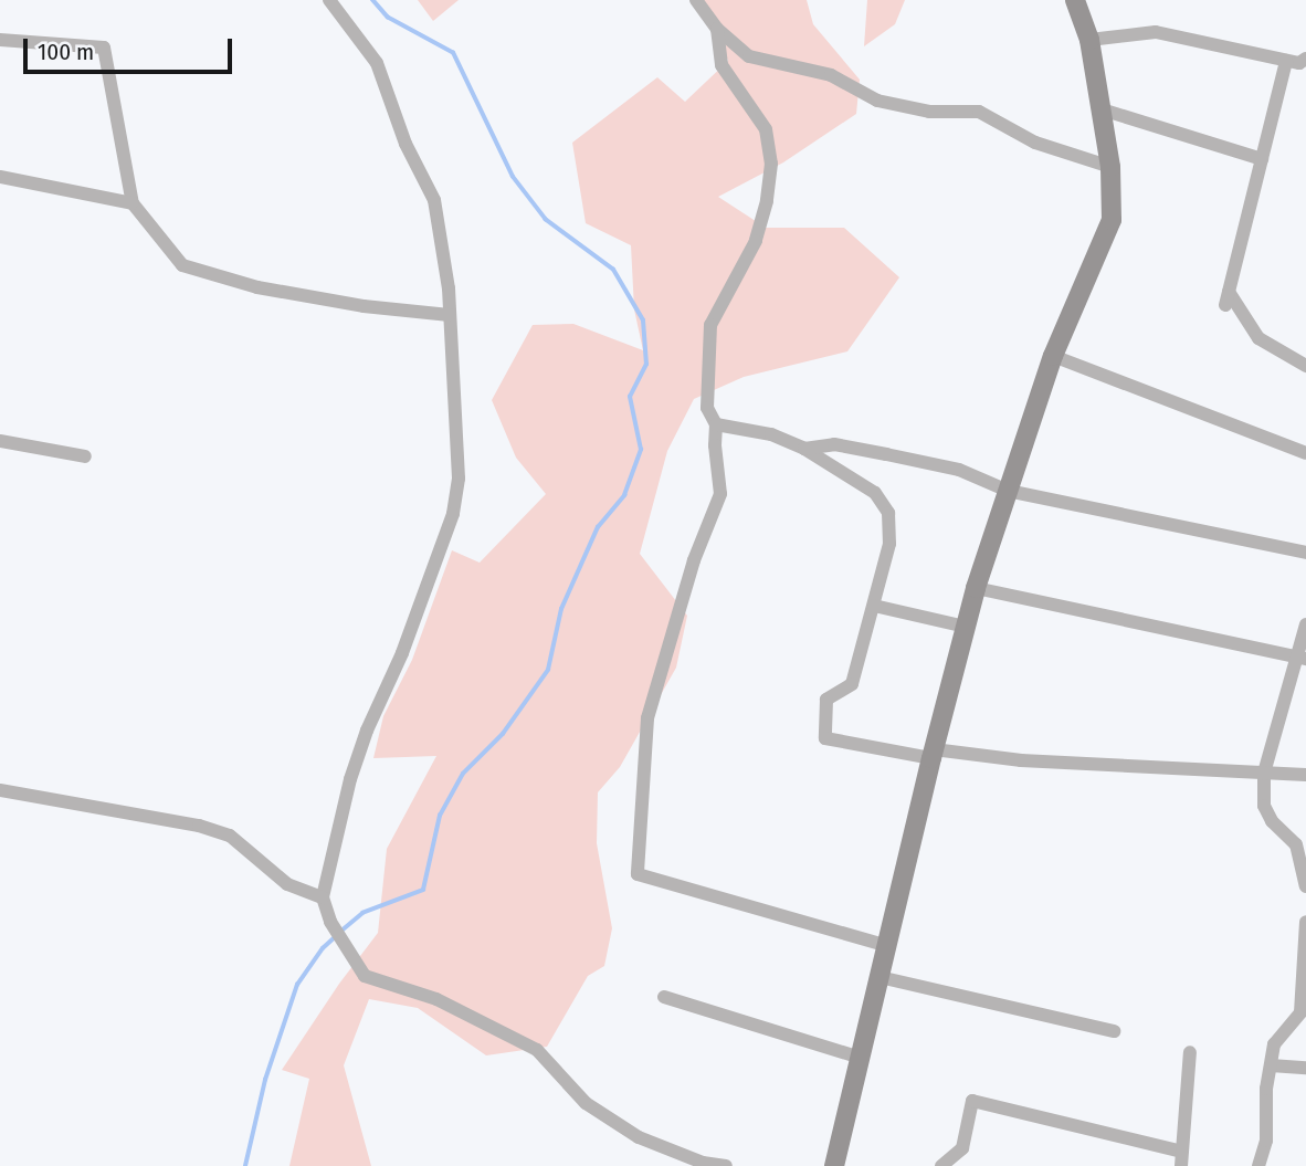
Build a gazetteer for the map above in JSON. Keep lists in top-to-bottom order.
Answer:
{
  "scale_bar": "100 m"
}
